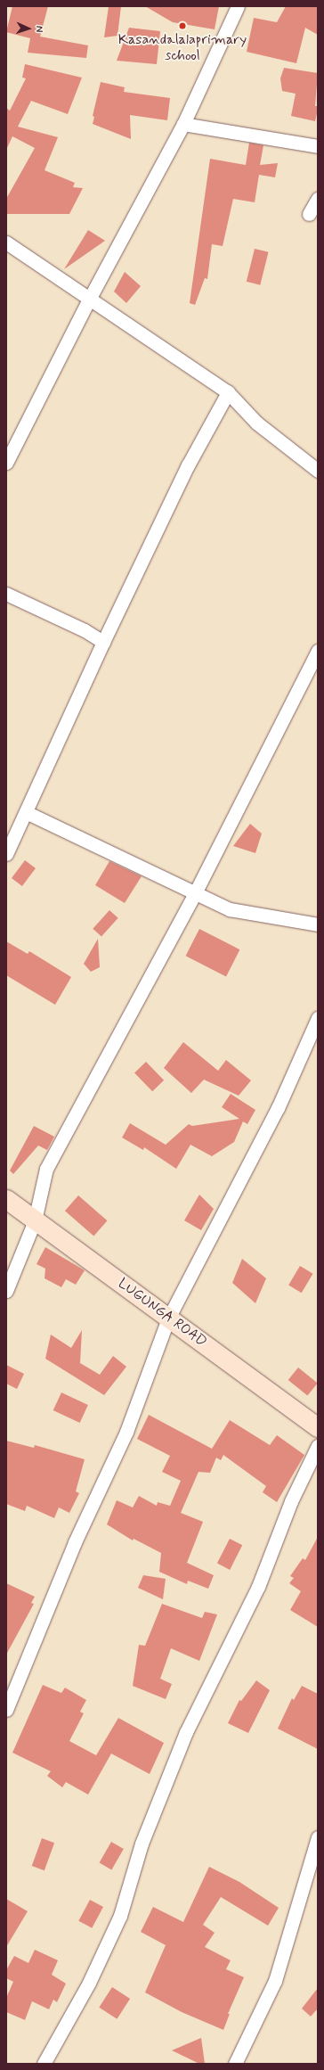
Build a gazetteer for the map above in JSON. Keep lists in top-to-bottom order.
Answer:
{
  "streets": {
    "street": ["LUGUNGA ROAD"]
  },
  "places": ["Kasandalalaprimary school"],
  "north": "right"
}
